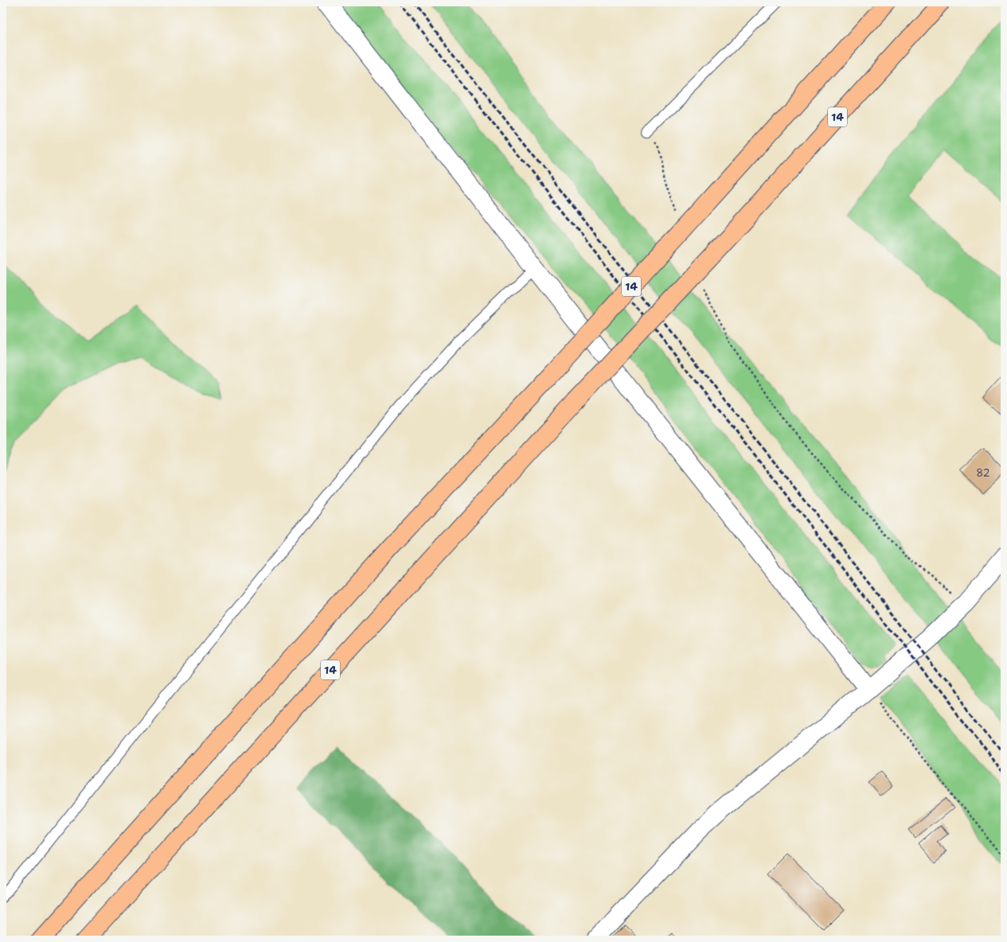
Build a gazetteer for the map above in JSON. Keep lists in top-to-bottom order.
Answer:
{
  "streets": {
    "main road": ["14"]
  },
  "house_numbers": ["82"]
}
